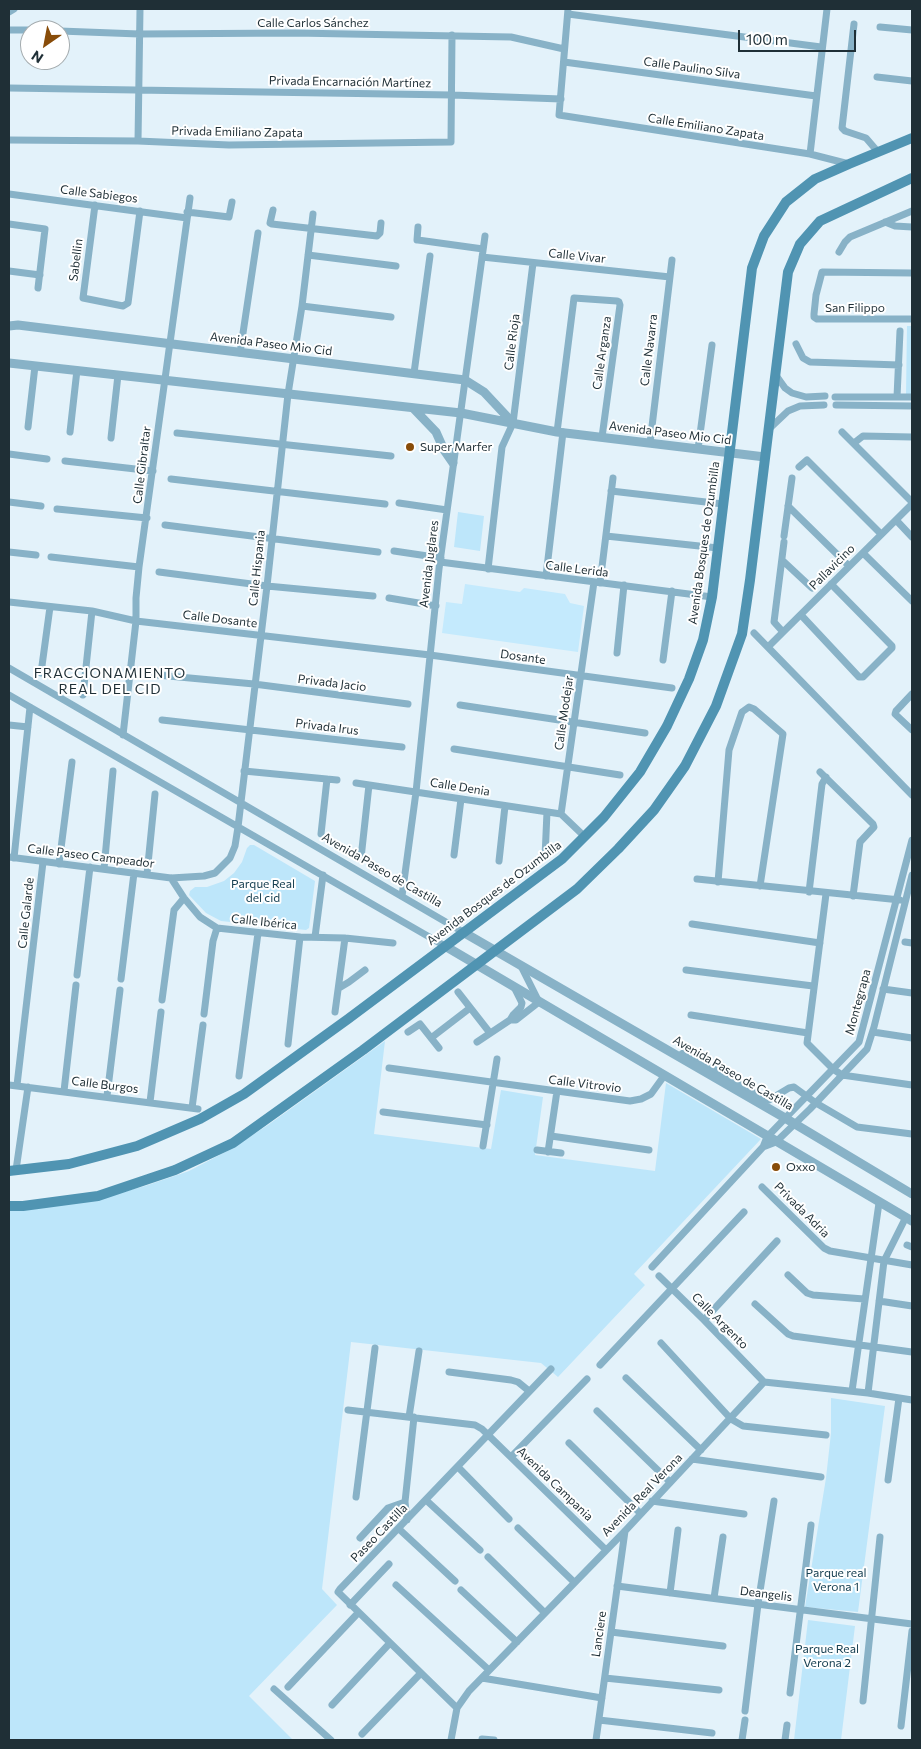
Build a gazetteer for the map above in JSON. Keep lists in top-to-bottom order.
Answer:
{
  "streets": {
    "main road": ["Avenida Bosques de Ozumbilla"],
    "street": [
      "Calle Carlos Sánchez",
      "Calle Paulino Silva",
      "Privada Encarnación Martínez",
      "Calle Emiliano Zapata",
      "Privada Emiliano Zapata",
      "Calle Sabiegos",
      "Calle Vivar",
      "Sabellin",
      "San Filippo",
      "Calle Rioja",
      "Avenida Paseo Mio Cid",
      "Calle Navarra",
      "Calle Arganza",
      "Calle Gibraltar",
      "Avenida Juglares",
      "Pallavicino",
      "Calle Hispania",
      "Calle Lerida",
      "Calle Dosante",
      "Dosante",
      "Privada Jacio",
      "Calle Modejar",
      "Privada Irus",
      "Calle Denia",
      "Calle Paseo Campeador",
      "Avenida Paseo de Castilla",
      "Calle Galarde",
      "Calle Ibérica",
      "Montegrapa",
      "Calle Vitrovio",
      "Calle Burgos",
      "Privada Adria",
      "Calle Argento",
      "Avenida Campania",
      "Avenida Real Verona",
      "Paseo Castilla",
      "Deangelis",
      "Lanciere"
    ]
  },
  "crossings": [
    ["Privada Encarnación Martínez", "Calle Emiliano Zapata"],
    ["Privada Encarnación Martínez", "Privada Emiliano Zapata"],
    ["Calle Emiliano Zapata", "Avenida Bosques de Ozumbilla"],
    ["Calle Sabiegos", "Sabellin"],
    ["Calle Sabiegos", "Calle Gibraltar"],
    ["Calle Vivar", "Calle Rioja"],
    ["Calle Vivar", "Calle Navarra"],
    ["Calle Vivar", "Avenida Juglares"],
    ["Calle Rioja", "Avenida Paseo Mio Cid"],
    ["Calle Rioja", "Calle Lerida"],
    ["Avenida Paseo Mio Cid", "Calle Navarra"],
    ["Avenida Paseo Mio Cid", "Calle Arganza"],
    ["Avenida Paseo Mio Cid", "Calle Gibraltar"],
    ["Avenida Paseo Mio Cid", "Avenida Bosques de Ozumbilla"],
    ["Avenida Paseo Mio Cid", "Avenida Juglares"],
    ["Avenida Paseo Mio Cid", "Calle Hispania"],
    ["Calle Arganza", "Calle Lerida"],
    ["Calle Gibraltar", "Calle Dosante"],
    ["Calle Gibraltar", "Avenida Paseo de Castilla"],
    ["Avenida Bosques de Ozumbilla", "Calle Lerida"],
    ["Avenida Bosques de Ozumbilla", "Avenida Paseo de Castilla"],
    ["Avenida Juglares", "Calle Lerida"],
    ["Avenida Juglares", "Calle Dosante"],
    ["Avenida Juglares", "Dosante"],
    ["Avenida Juglares", "Calle Denia"],
    ["Avenida Juglares", "Avenida Paseo de Castilla"],
    ["Calle Hispania", "Calle Dosante"],
    ["Calle Hispania", "Privada Jacio"],
    ["Calle Hispania", "Privada Irus"],
    ["Calle Hispania", "Calle Paseo Campeador"],
    ["Calle Hispania", "Avenida Paseo de Castilla"],
    ["Calle Hispania", "Calle Ibérica"],
    ["Calle Lerida", "Calle Modejar"],
    ["Calle Dosante", "Dosante"],
    ["Dosante", "Calle Modejar"],
    ["Calle Modejar", "Calle Denia"],
    ["Calle Paseo Campeador", "Calle Galarde"],
    ["Calle Paseo Campeador", "Calle Ibérica"],
    ["Avenida Paseo de Castilla", "Montegrapa"],
    ["Calle Galarde", "Calle Burgos"],
    ["Calle Argento", "Avenida Real Verona"],
    ["Avenida Campania", "Avenida Real Verona"],
    ["Avenida Campania", "Paseo Castilla"],
    ["Avenida Real Verona", "Paseo Castilla"],
    ["Avenida Real Verona", "Lanciere"],
    ["Deangelis", "Lanciere"]
  ],
  "districts": ["FRACCIONAMIENTO REAL DEL CID"],
  "parks": ["Parque Real del cid", "Parque real Verona 1", "Parque Real Verona 2"],
  "places": ["Super Marfer", "Oxxo"],
  "scale_bar": "100 m",
  "north": "bottom left"
}
